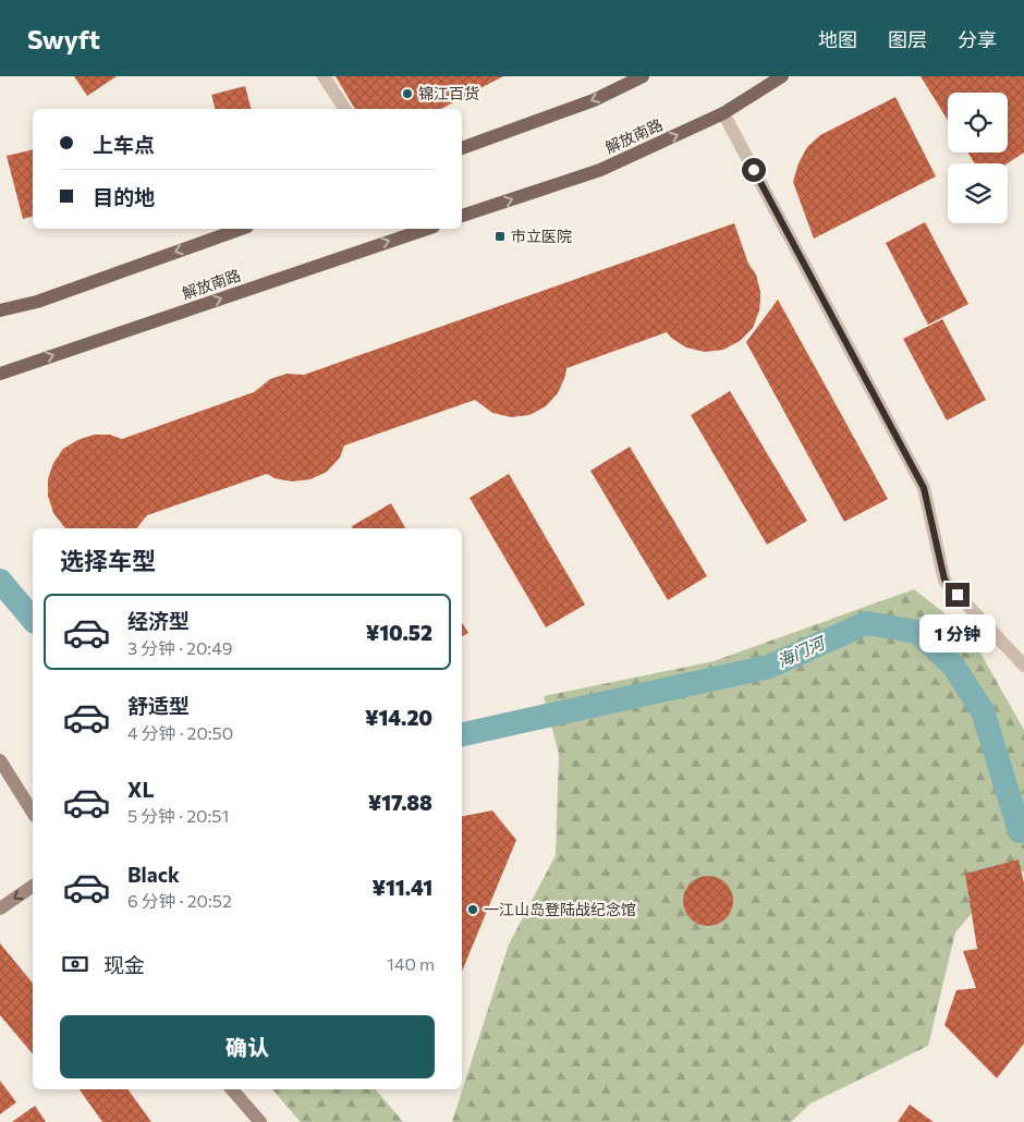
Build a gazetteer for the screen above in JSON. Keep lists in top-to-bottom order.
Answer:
{
  "streets": {
    "main road": ["解放南路"]
  },
  "water": ["海门河"],
  "places": {
    "other": ["锦江百货", "一江山岛登陆战纪念馆"],
    "transit": ["市立医院"]
  },
  "page": {
    "header": "Swyft",
    "nav": ["地图", "图层", "分享"],
    "banner": ["上车点", "目的地"],
    "heading": "选择车型",
    "list": [
      {
        "name": "经济型",
        "note": "3 分钟 · 20:49",
        "value": "¥10.52"
      },
      {
        "name": "舒适型",
        "note": "4 分钟 · 20:50",
        "value": "¥14.20"
      },
      {
        "name": "XL",
        "note": "5 分钟 · 20:51",
        "value": "¥17.88"
      },
      {
        "name": "Black",
        "note": "6 分钟 · 20:52",
        "value": "¥11.41"
      }
    ],
    "bubble": "1 分钟",
    "pay": ["现金", "140 m"],
    "buttons": "确认"
  }
}
